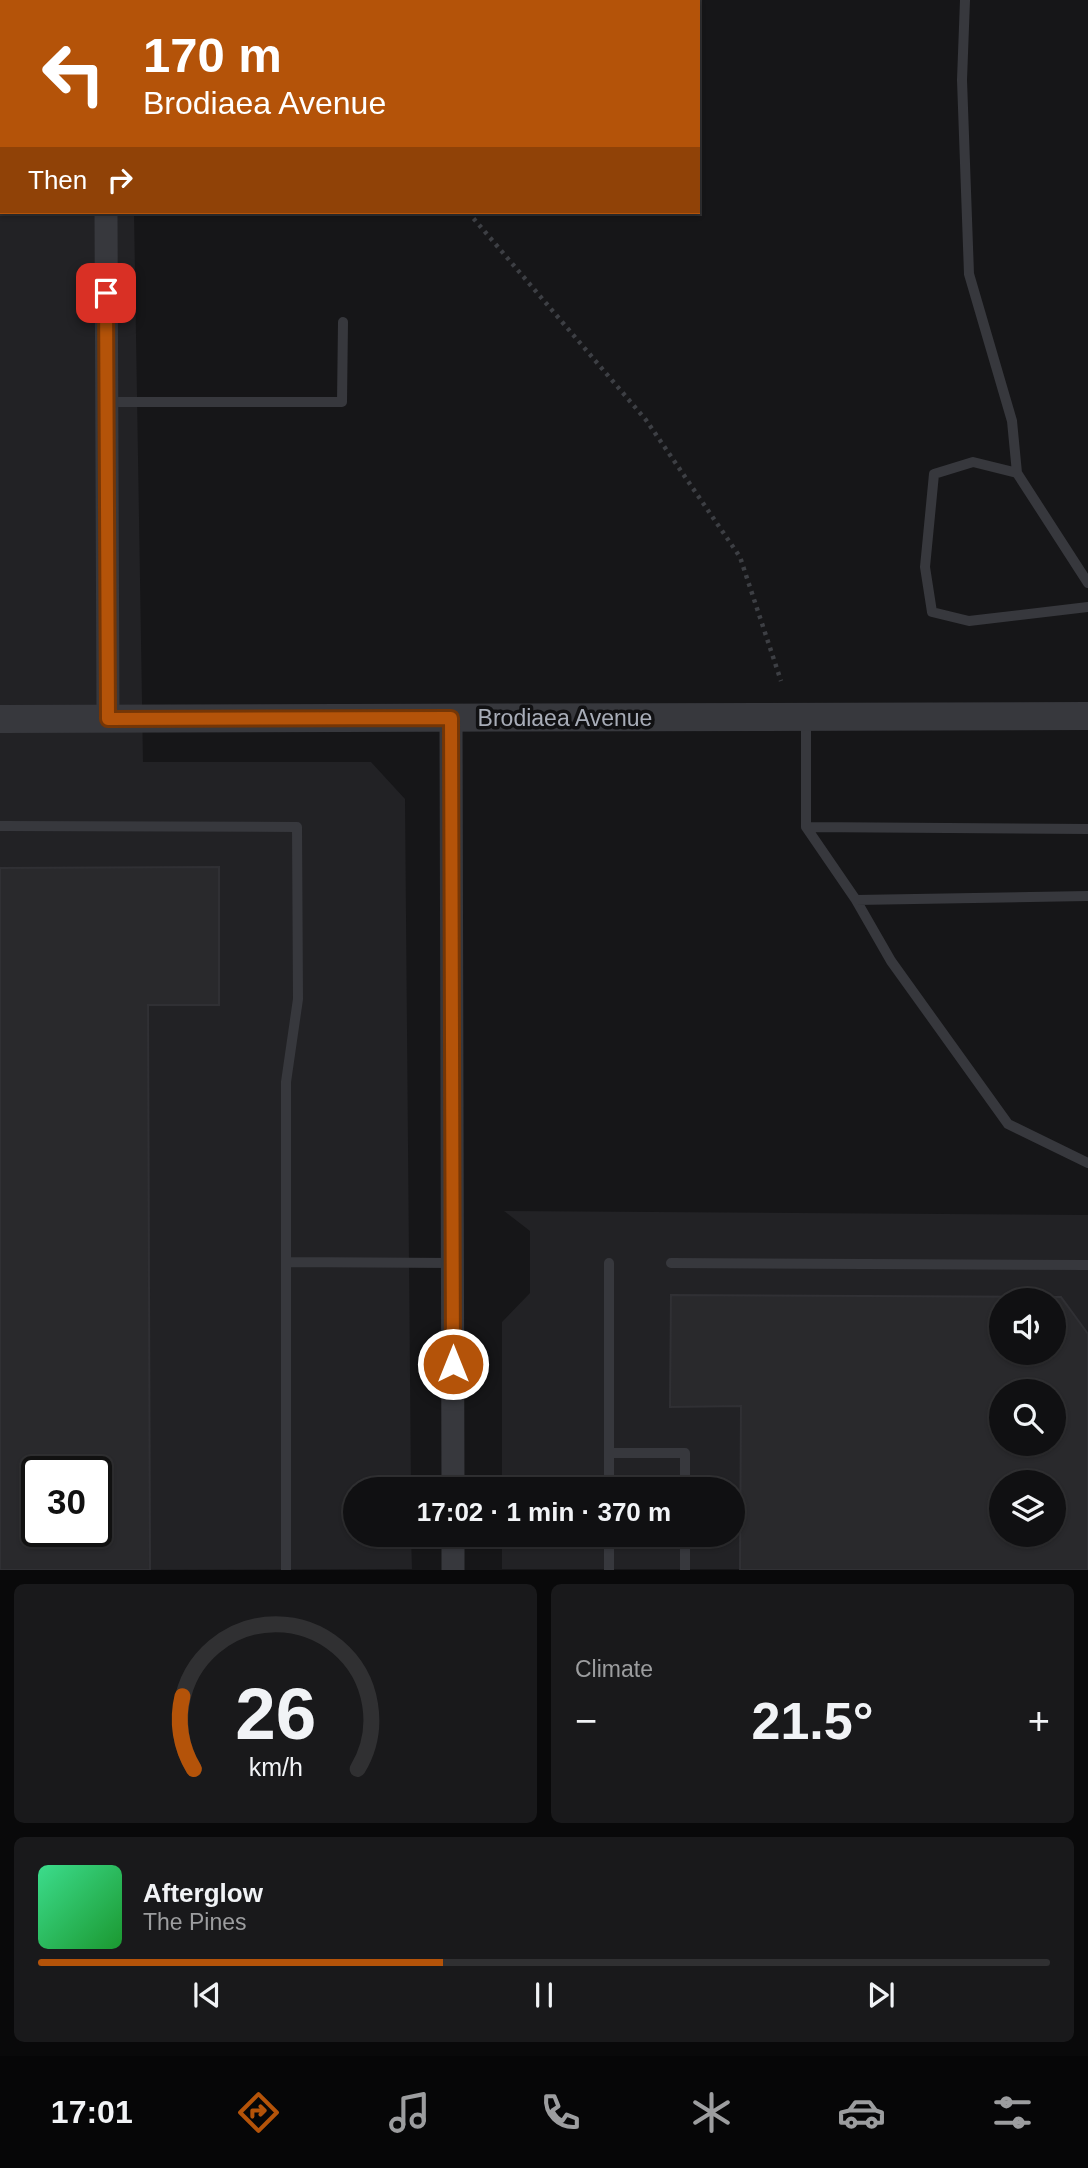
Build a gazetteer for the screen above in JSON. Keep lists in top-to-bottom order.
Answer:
{
  "streets": {
    "street": ["Brodiaea Avenue"]
  },
  "page": {
    "turn": ["170 m", "Brodiaea Avenue"],
    "then": "Then",
    "limit": "30",
    "trip": "17:02 · 1 min · 370 m",
    "tile": "Climate",
    "heat": ["−", "21.5°", "+"],
    "song": ["Afterglow", "The Pines"],
    "tabs": "17:01",
    "gauge": ["26", "km/h"]
  }
}
